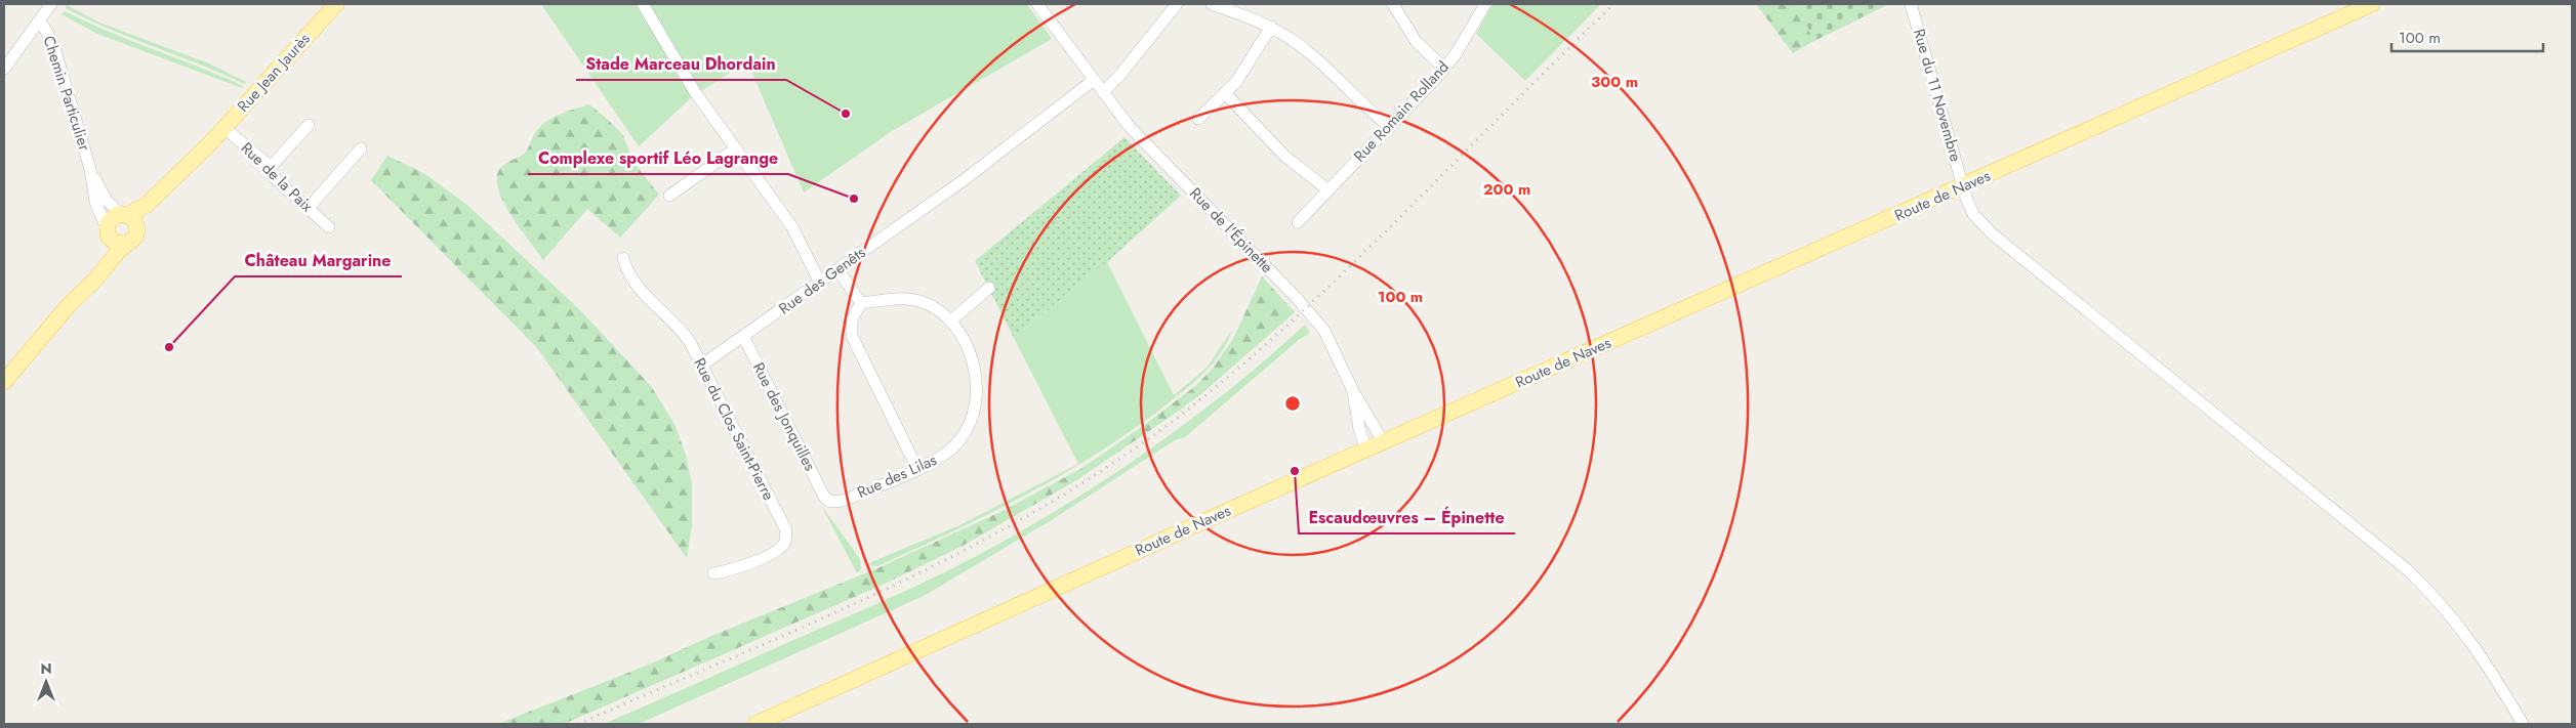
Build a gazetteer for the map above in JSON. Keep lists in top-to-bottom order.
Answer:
{
  "streets": {
    "main road": ["Rue Jean Jaurès", "Route de Naves"],
    "street": [
      "Chemin Particulier",
      "Rue du 11 Novembre",
      "Rue Romain Rolland",
      "Rue de la Paix",
      "Rue de l'Épinette",
      "Rue des Genêts",
      "Rue des Jonquilles",
      "Rue du Clos Saint-Pierre",
      "Rue des Lilas"
    ]
  },
  "crossings": [
    ["Rue Jean Jaurès", "Chemin Particulier"],
    ["Rue Jean Jaurès", "Rue de la Paix"],
    ["Rue du 11 Novembre", "Route de Naves"],
    ["Route de Naves", "Rue de l'Épinette"],
    ["Rue de l'Épinette", "Rue des Genêts"],
    ["Rue des Genêts", "Rue des Jonquilles"],
    ["Rue des Genêts", "Rue du Clos Saint-Pierre"],
    ["Rue des Jonquilles", "Rue des Lilas"]
  ],
  "places": [
    "Stade Marceau Dhordain",
    "Complexe sportif Léo Lagrange",
    "Château Margarine",
    "Escaudœuvres – Épinette"
  ],
  "scale_bar": "100 m",
  "north": "top",
  "rings": ["300 m", "200 m", "100 m"]
}
